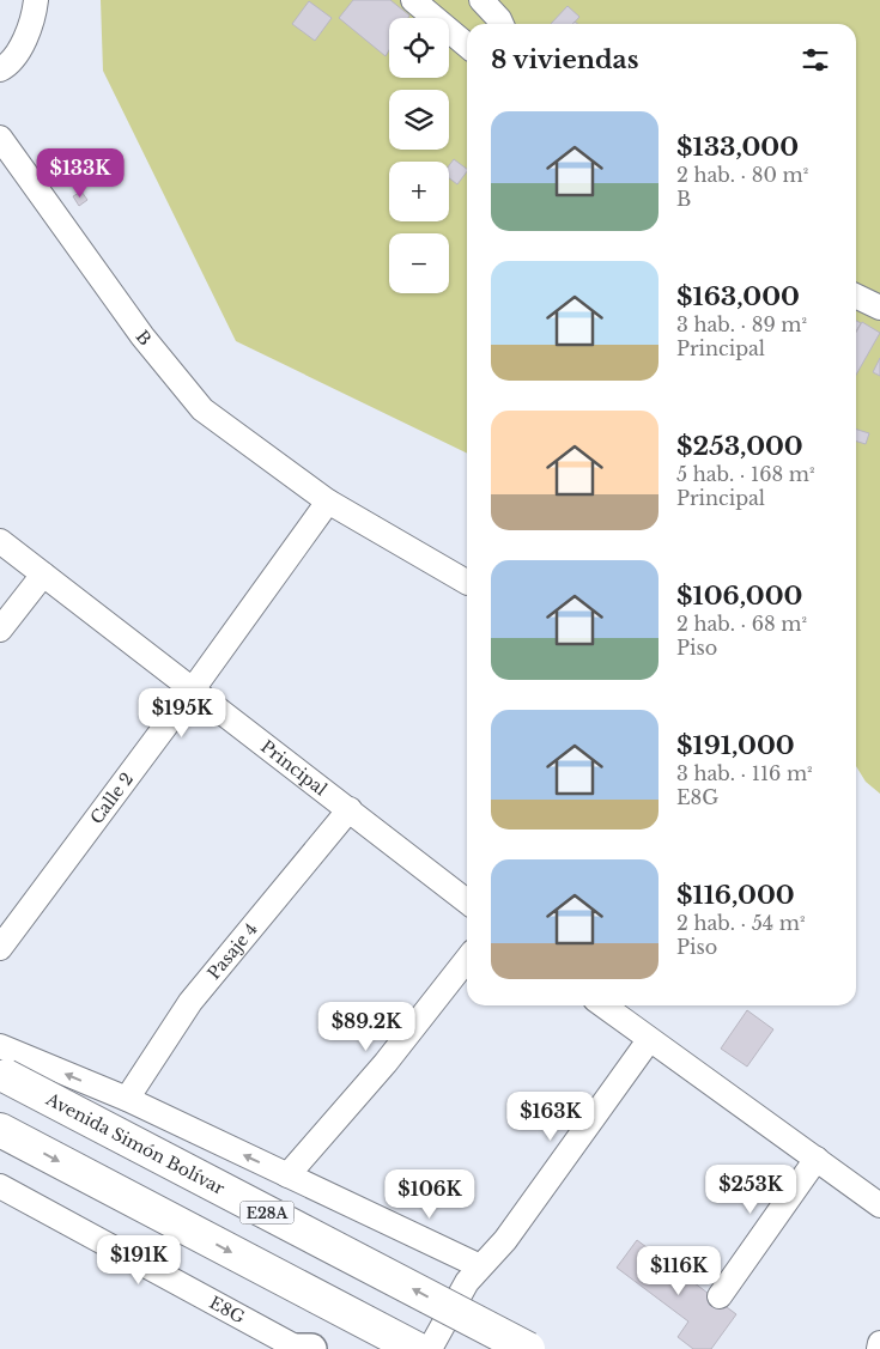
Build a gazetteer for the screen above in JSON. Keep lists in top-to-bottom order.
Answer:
{
  "streets": {
    "highway": ["Avenida Simón Bolívar", "E28A"],
    "street": [
      "B",
      "Principal",
      "Calle 2",
      "Pasaje 4",
      "E8G"
    ]
  },
  "crossings": [
    ["B", "Calle 2"],
    ["Principal", "Calle 2"],
    ["Principal", "Pasaje 4"]
  ],
  "page": {
    "map_buttons": ["+", "−"],
    "heading": "8 viviendas",
    "list": [
      {
        "name": "$133,000",
        "note": "2 hab. · 80 m² · B"
      },
      {
        "name": "$163,000",
        "note": "3 hab. · 89 m² · Principal"
      },
      {
        "name": "$253,000",
        "note": "5 hab. · 168 m² · Principal"
      },
      {
        "name": "$106,000",
        "note": "2 hab. · 68 m² · Piso"
      },
      {
        "name": "$191,000",
        "note": "3 hab. · 116 m² · E8G"
      },
      {
        "name": "$116,000",
        "note": "2 hab. · 54 m² · Piso"
      }
    ],
    "price": [
      "$133K",
      "$195K",
      "$89.2K",
      "$163K",
      "$253K",
      "$106K",
      "$191K",
      "$116K"
    ]
  }
}
